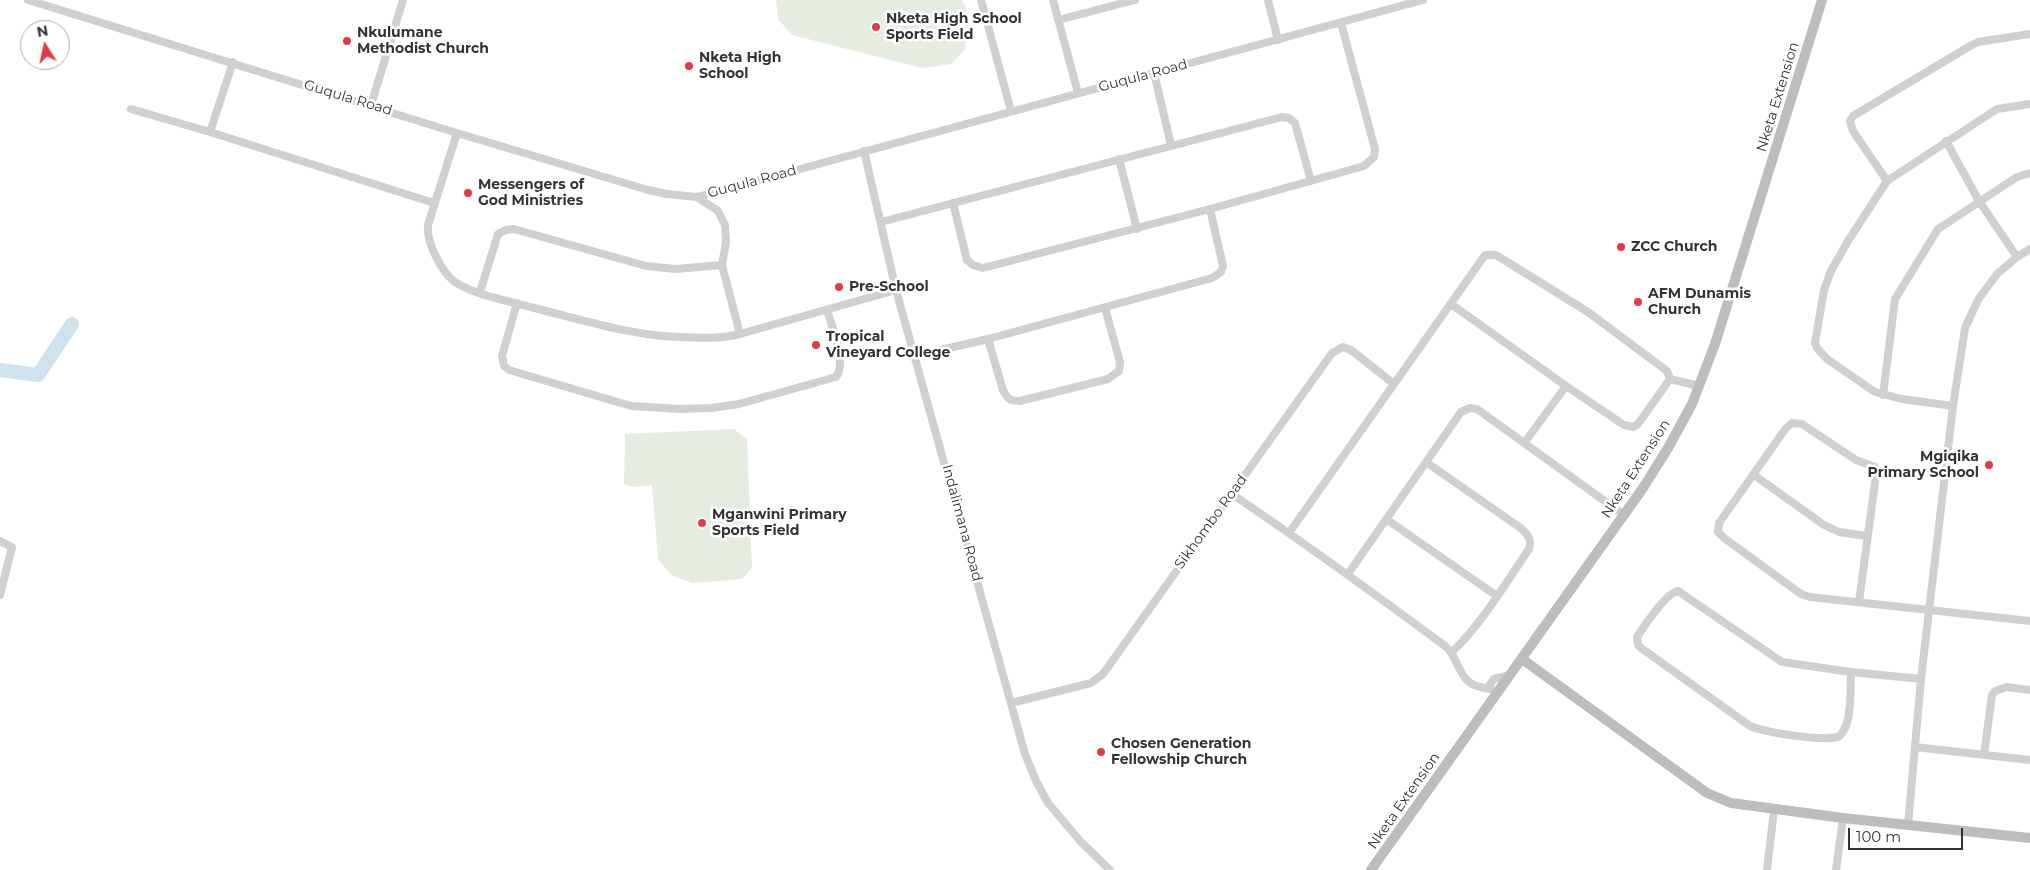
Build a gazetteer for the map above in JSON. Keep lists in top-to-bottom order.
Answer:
{
  "streets": {
    "street": [
      "Guqula Road",
      "Nketa Extension",
      "Sikhombo Road",
      "Indalimana Road"
    ]
  },
  "crossings": [
    ["Guqula Road", "Indalimana Road"],
    ["Sikhombo Road", "Indalimana Road"]
  ],
  "places": [
    "Nketa High School Sports Field",
    "Nkulumane Methodist Church",
    "Nketa High School",
    "Messengers of God Ministries",
    "ZCC Church",
    "Pre-School",
    "AFM Dunamis Church",
    "Tropical Vineyard College",
    "Mgiqika Primary School",
    "Mganwini Primary Sports Field",
    "Chosen Generation Fellowship Church"
  ],
  "scale_bar": "100 m",
  "north": "top"
}
